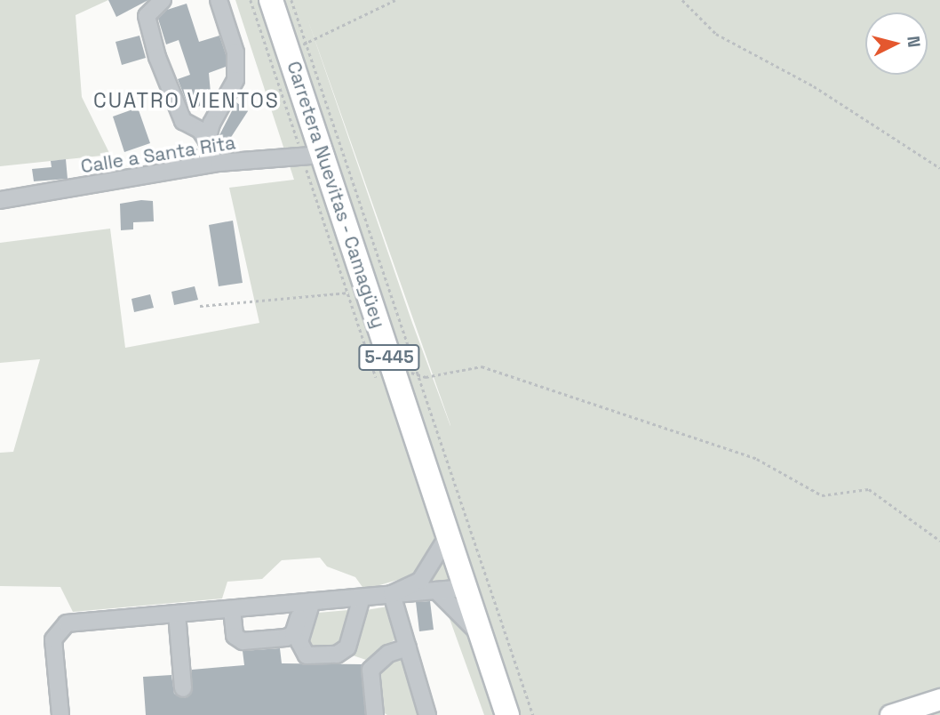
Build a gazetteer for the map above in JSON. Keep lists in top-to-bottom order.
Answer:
{
  "streets": {
    "highway": ["Carretera Nuevitas - Camagüey", "5-445"],
    "street": ["Calle a Santa Rita"]
  },
  "crossings": [
    ["Calle a Santa Rita", "Carretera Nuevitas - Camagüey"]
  ],
  "districts": ["CUATRO VIENTOS"],
  "north": "right"
}
